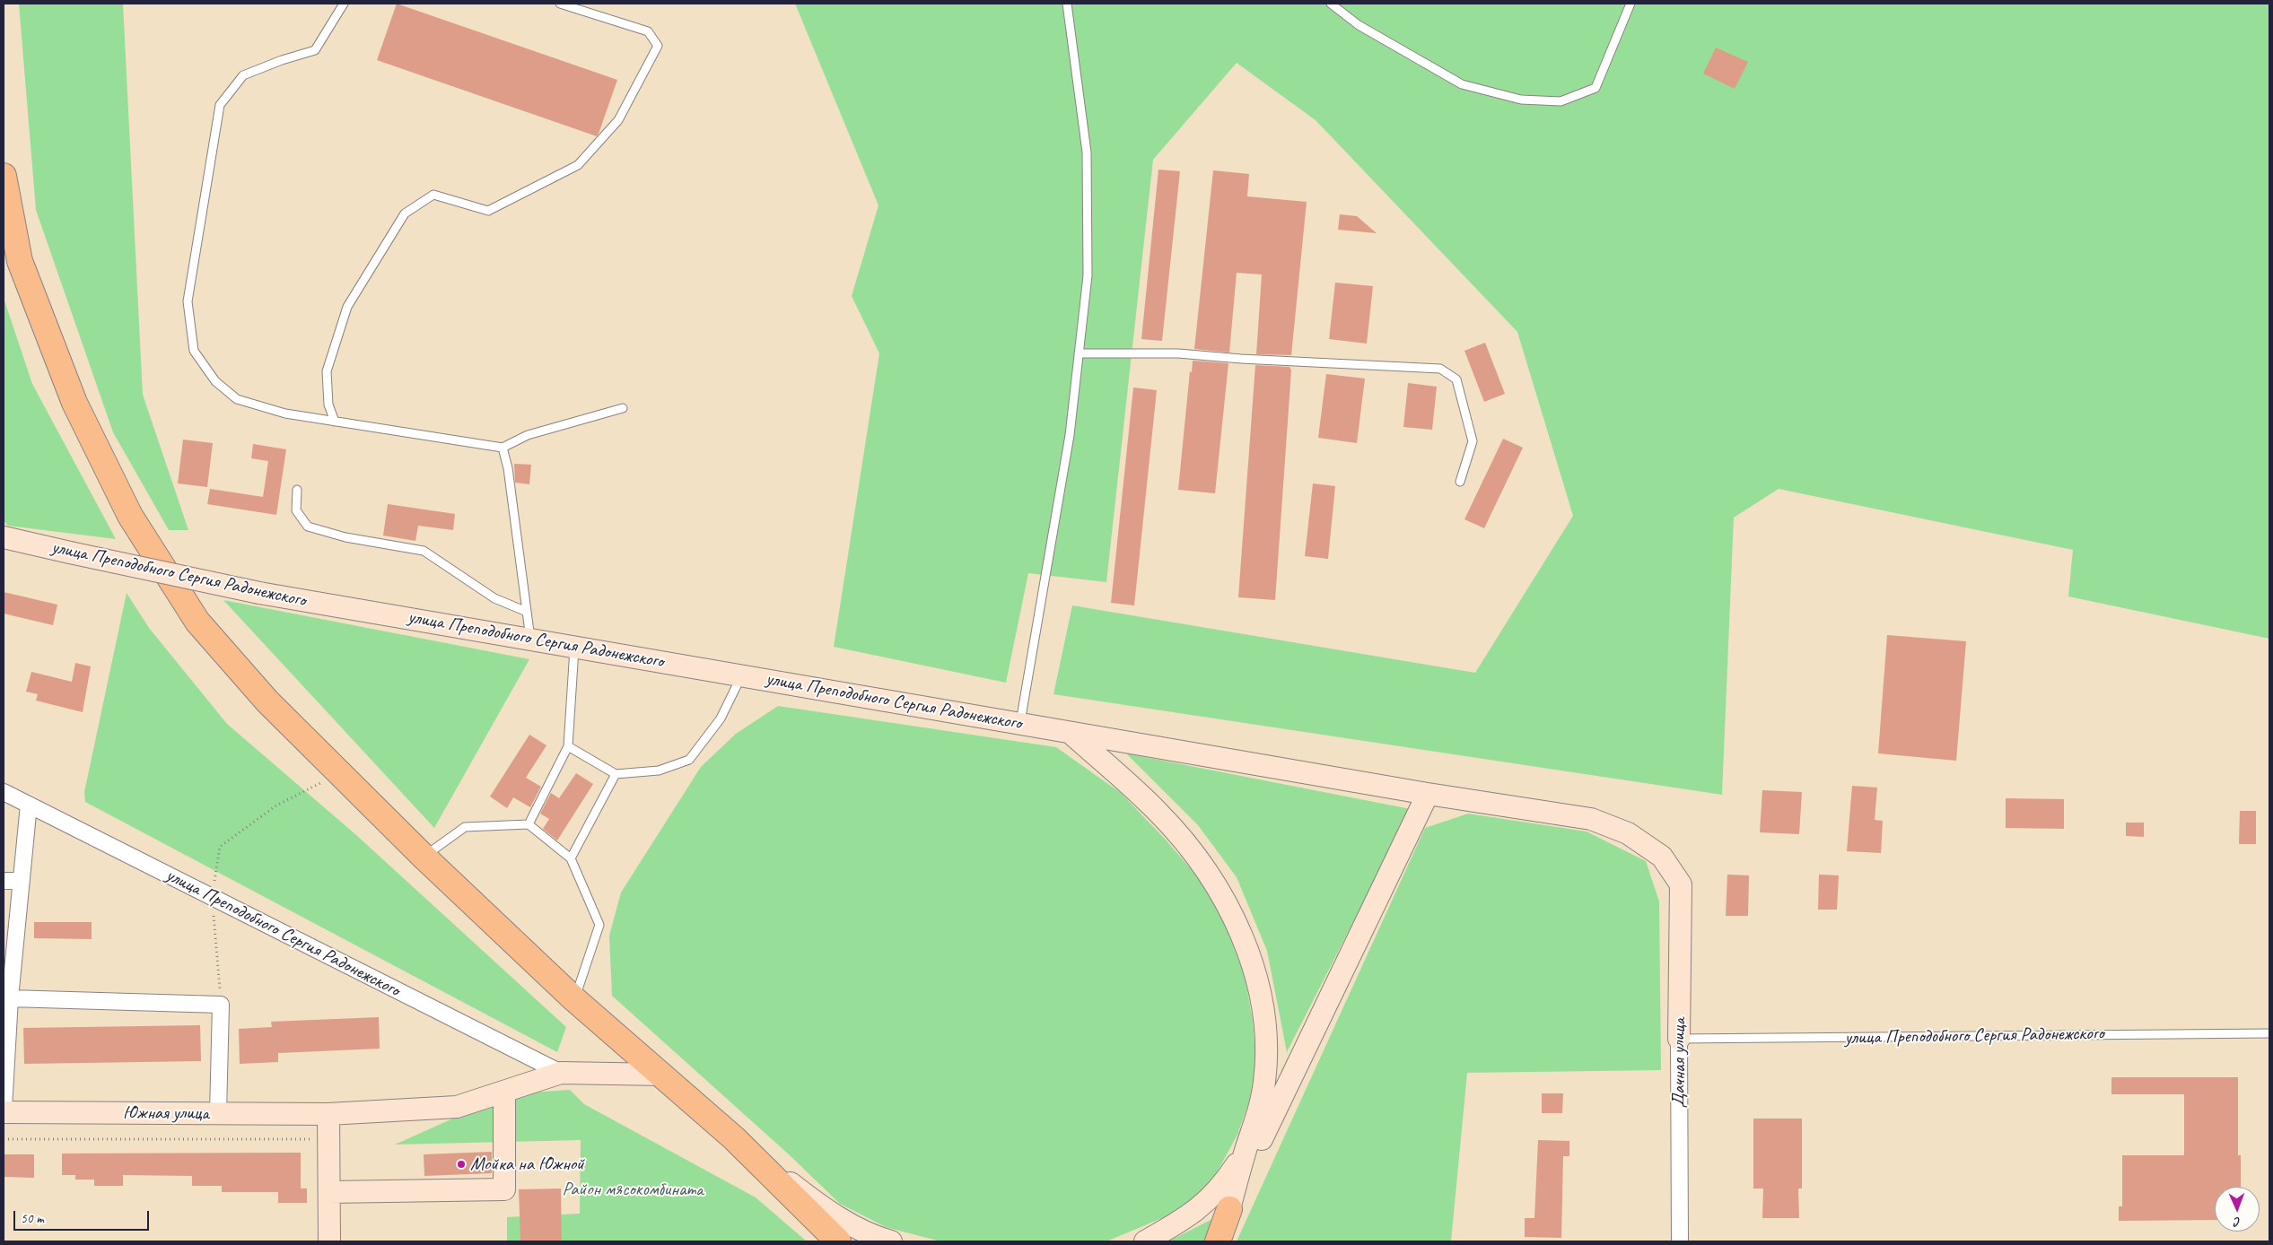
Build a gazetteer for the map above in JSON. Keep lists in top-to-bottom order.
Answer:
{
  "streets": {
    "main road": ["улица Преподобного Сергия Радонежского", "Дачная улица", "Южная улица"]
  },
  "crossings": [
    ["улица Преподобного Сергия Радонежского", "Дачная улица"],
    ["улица Преподобного Сергия Радонежского", "Южная улица"]
  ],
  "parks": ["Район мясокомбината"],
  "places": ["Мойка на Южной"],
  "scale_bar": "50 m",
  "north": "bottom"
}
